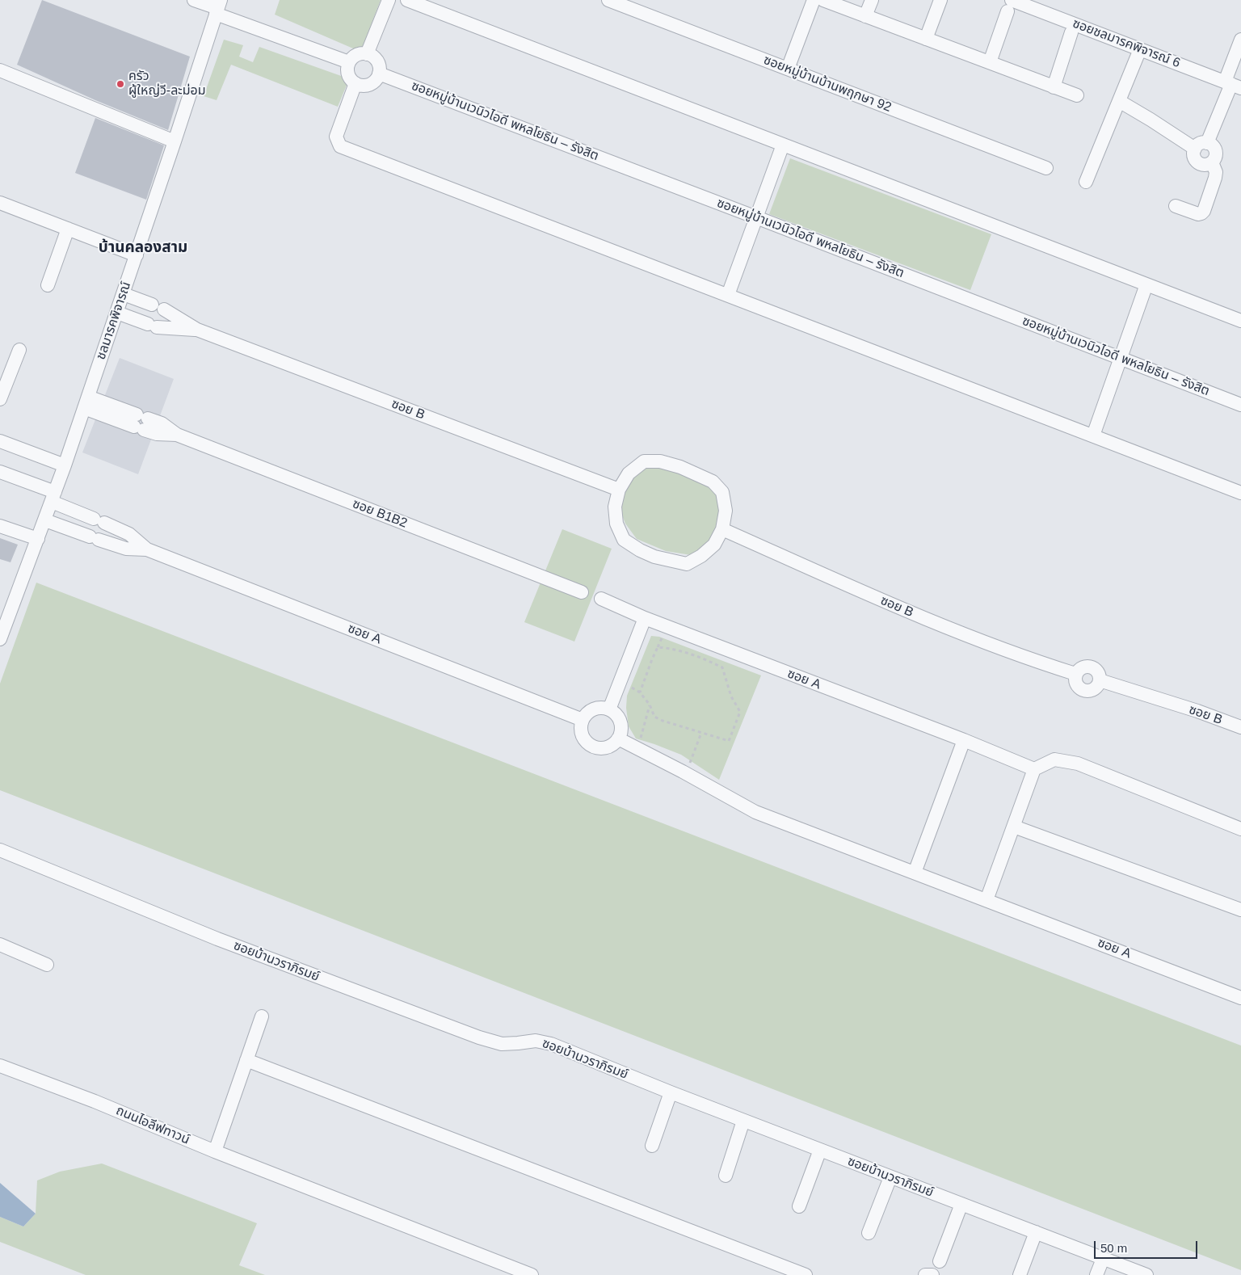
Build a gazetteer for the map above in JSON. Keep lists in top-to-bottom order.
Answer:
{
  "streets": {
    "street": [
      "ซอยชลมารคพิจารณ์ 6",
      "ซอยหมู่บ้านบ้านพฤกษา 92",
      "ซอยหมู่บ้านเวนิวไอดี พหลโยธิน – รังสิต",
      "ชลมารคพิจารณ์",
      "ซอย B",
      "ซอย B1B2",
      "ซอย A",
      "ซอยบ้านวราภิรมย์",
      "ถนนไอลีฟทาวน์"
    ]
  },
  "crossings": [
    ["ชลมารคพิจารณ์", "ซอย B"],
    ["ชลมารคพิจารณ์", "ซอย B1B2"],
    ["ชลมารคพิจารณ์", "ซอย A"]
  ],
  "districts": ["บ้านคลองสาม"],
  "places": ["ครัว ผู้ใหญ่วี-ละม่อม"],
  "scale_bar": "50 m"
}
